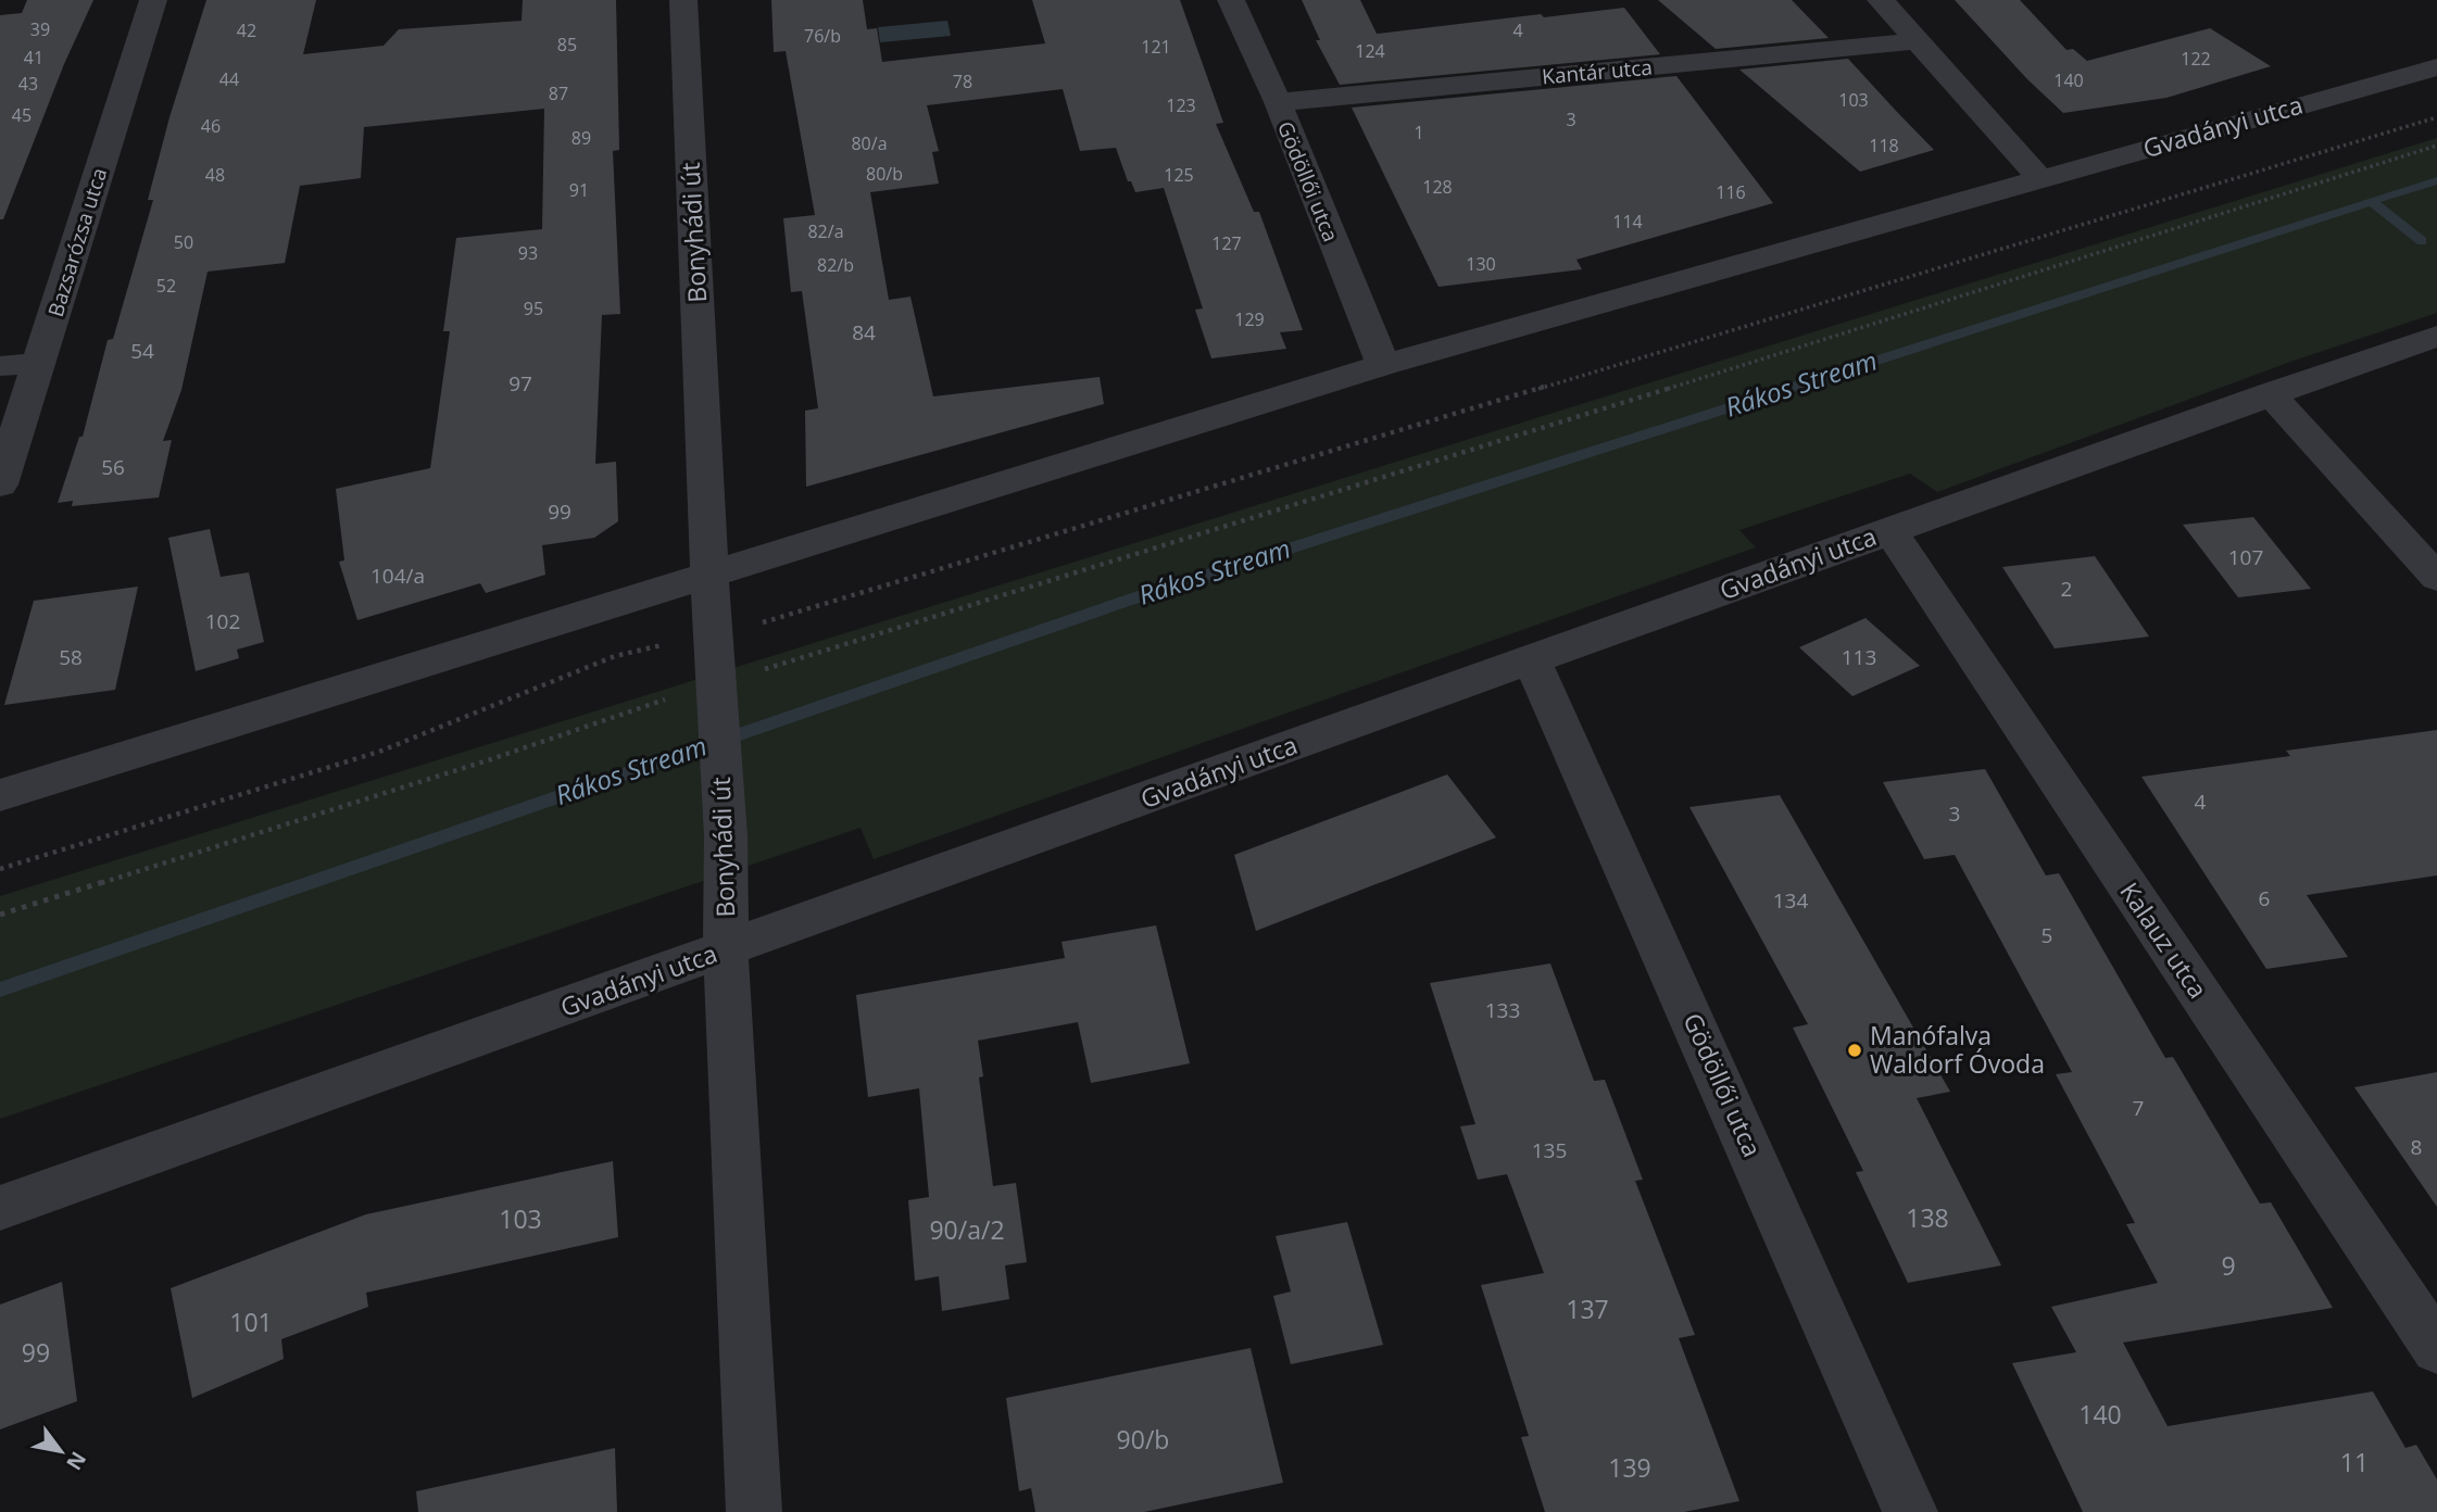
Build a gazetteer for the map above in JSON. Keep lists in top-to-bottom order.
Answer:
{
  "streets": {
    "street": [
      "Kantár utca",
      "Gvadányi utca",
      "Gödöllői utca",
      "Bonyhádi út",
      "Bazsarózsa utca",
      "Kalauz utca"
    ]
  },
  "crossings": [
    ["Kantár utca", "Gödöllői utca"],
    ["Gvadányi utca", "Gödöllői utca"],
    ["Gvadányi utca", "Bonyhádi út"],
    ["Gvadányi utca", "Kalauz utca"]
  ],
  "water": ["Rákos Stream"],
  "places": ["Manófalva Waldorf Óvoda"],
  "house_numbers": [
    "39",
    "42",
    "4",
    "76/b",
    "85",
    "121",
    "124",
    "41",
    "122",
    "44",
    "140",
    "78",
    "43",
    "87",
    "103",
    "123",
    "45",
    "3",
    "46",
    "1",
    "89",
    "80/a",
    "118",
    "80/b",
    "48",
    "125",
    "128",
    "91",
    "116",
    "114",
    "82/a",
    "50",
    "127",
    "93",
    "130",
    "82/b",
    "52",
    "95",
    "129",
    "84",
    "54",
    "97",
    "56",
    "99",
    "107",
    "104/a",
    "2",
    "102",
    "58",
    "113",
    "4",
    "3",
    "6",
    "134",
    "5",
    "133",
    "7",
    "8",
    "135",
    "138",
    "103",
    "90/a/2",
    "9",
    "137",
    "101",
    "99",
    "140",
    "90/b",
    "11",
    "139"
  ],
  "north": "bottom right"
}
